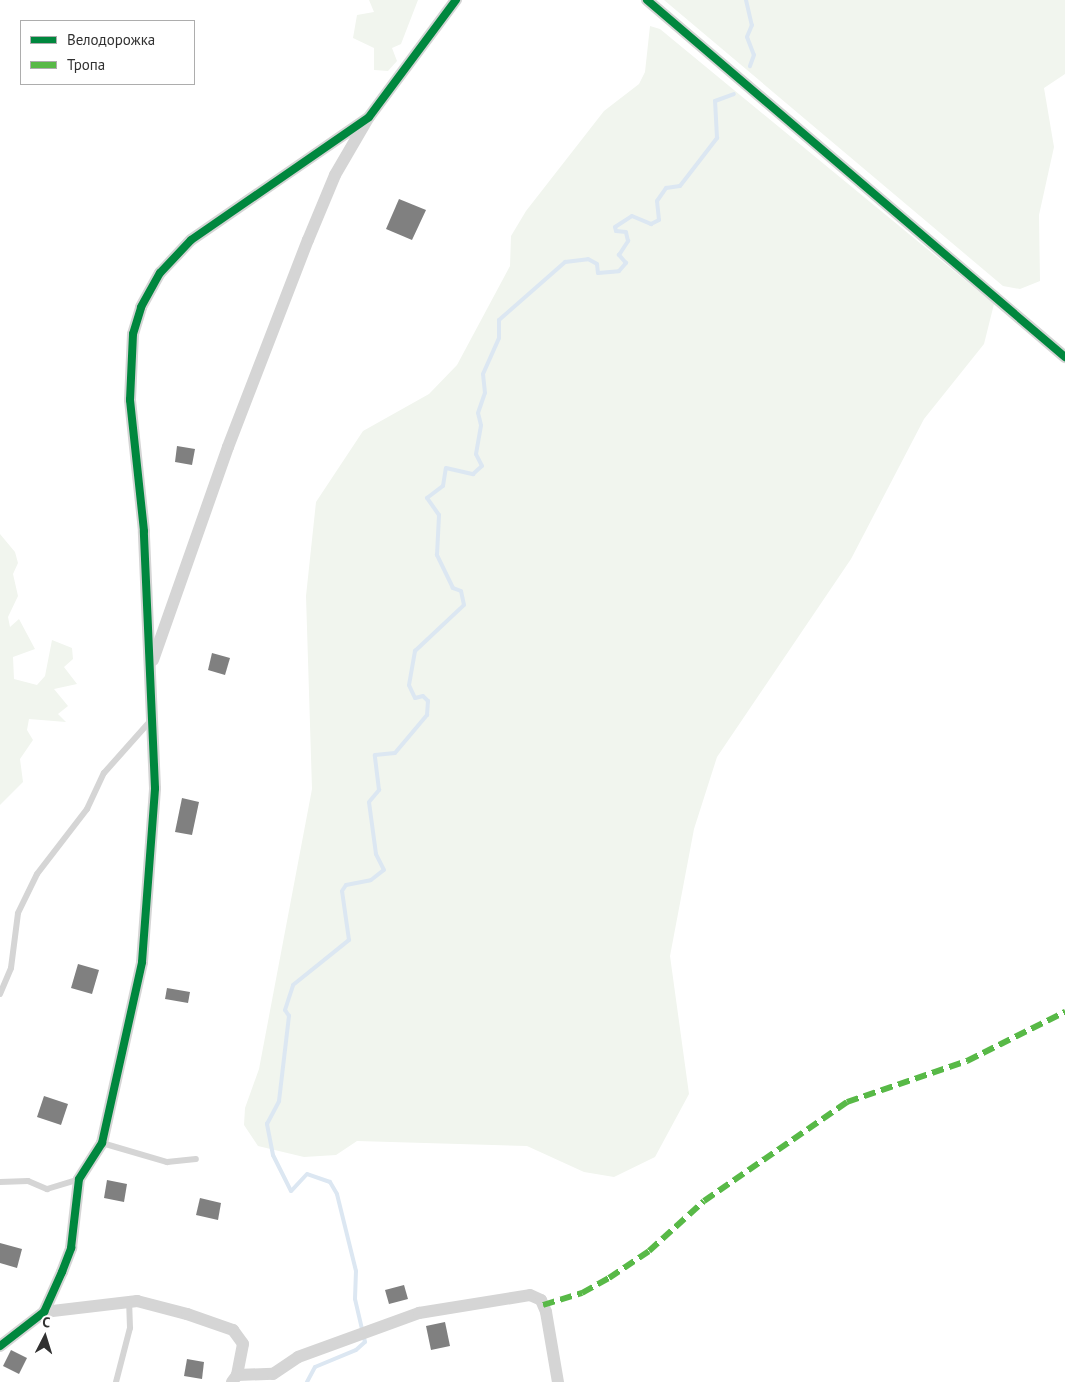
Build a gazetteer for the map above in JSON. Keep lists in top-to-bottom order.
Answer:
{
  "legend": ["Велодорожка", "Тропа"],
  "north": "top"
}
